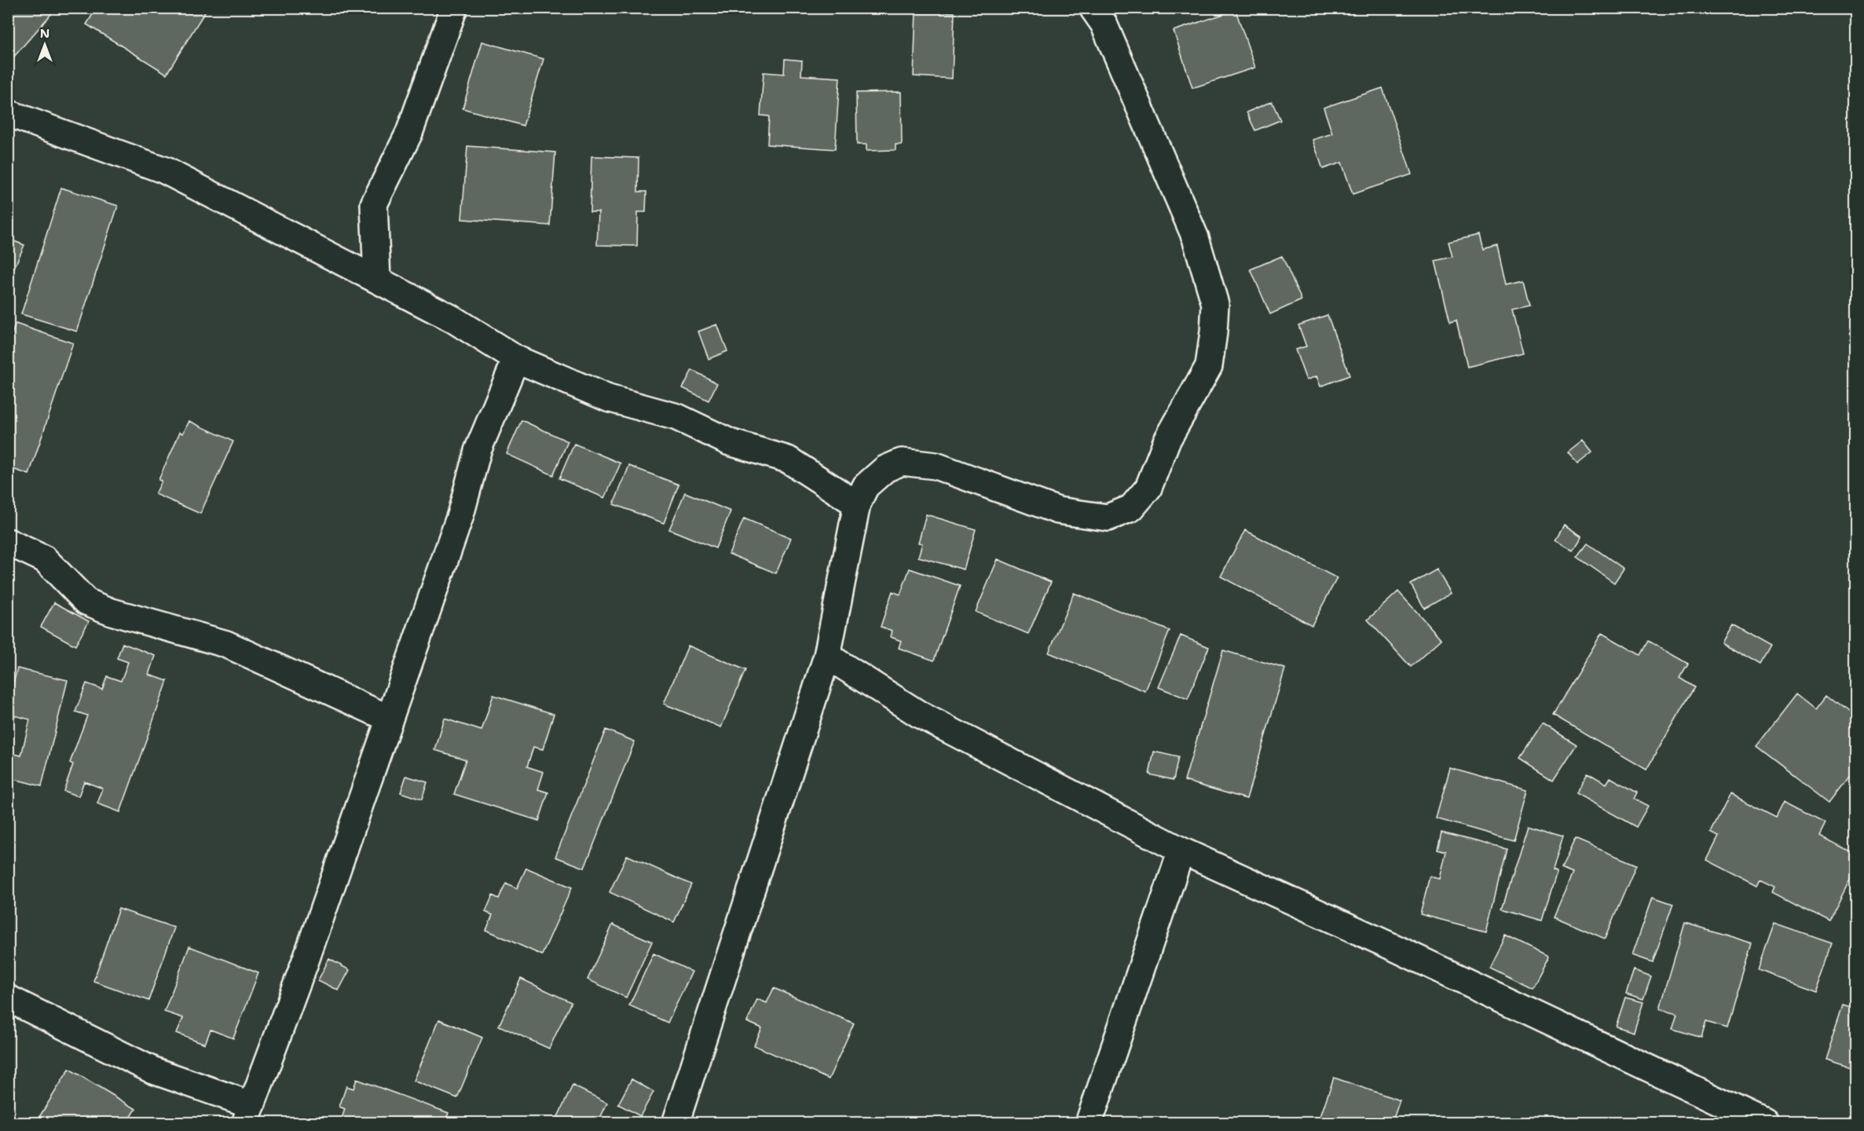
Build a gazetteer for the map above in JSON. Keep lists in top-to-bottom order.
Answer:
{
  "north": "top"
}
